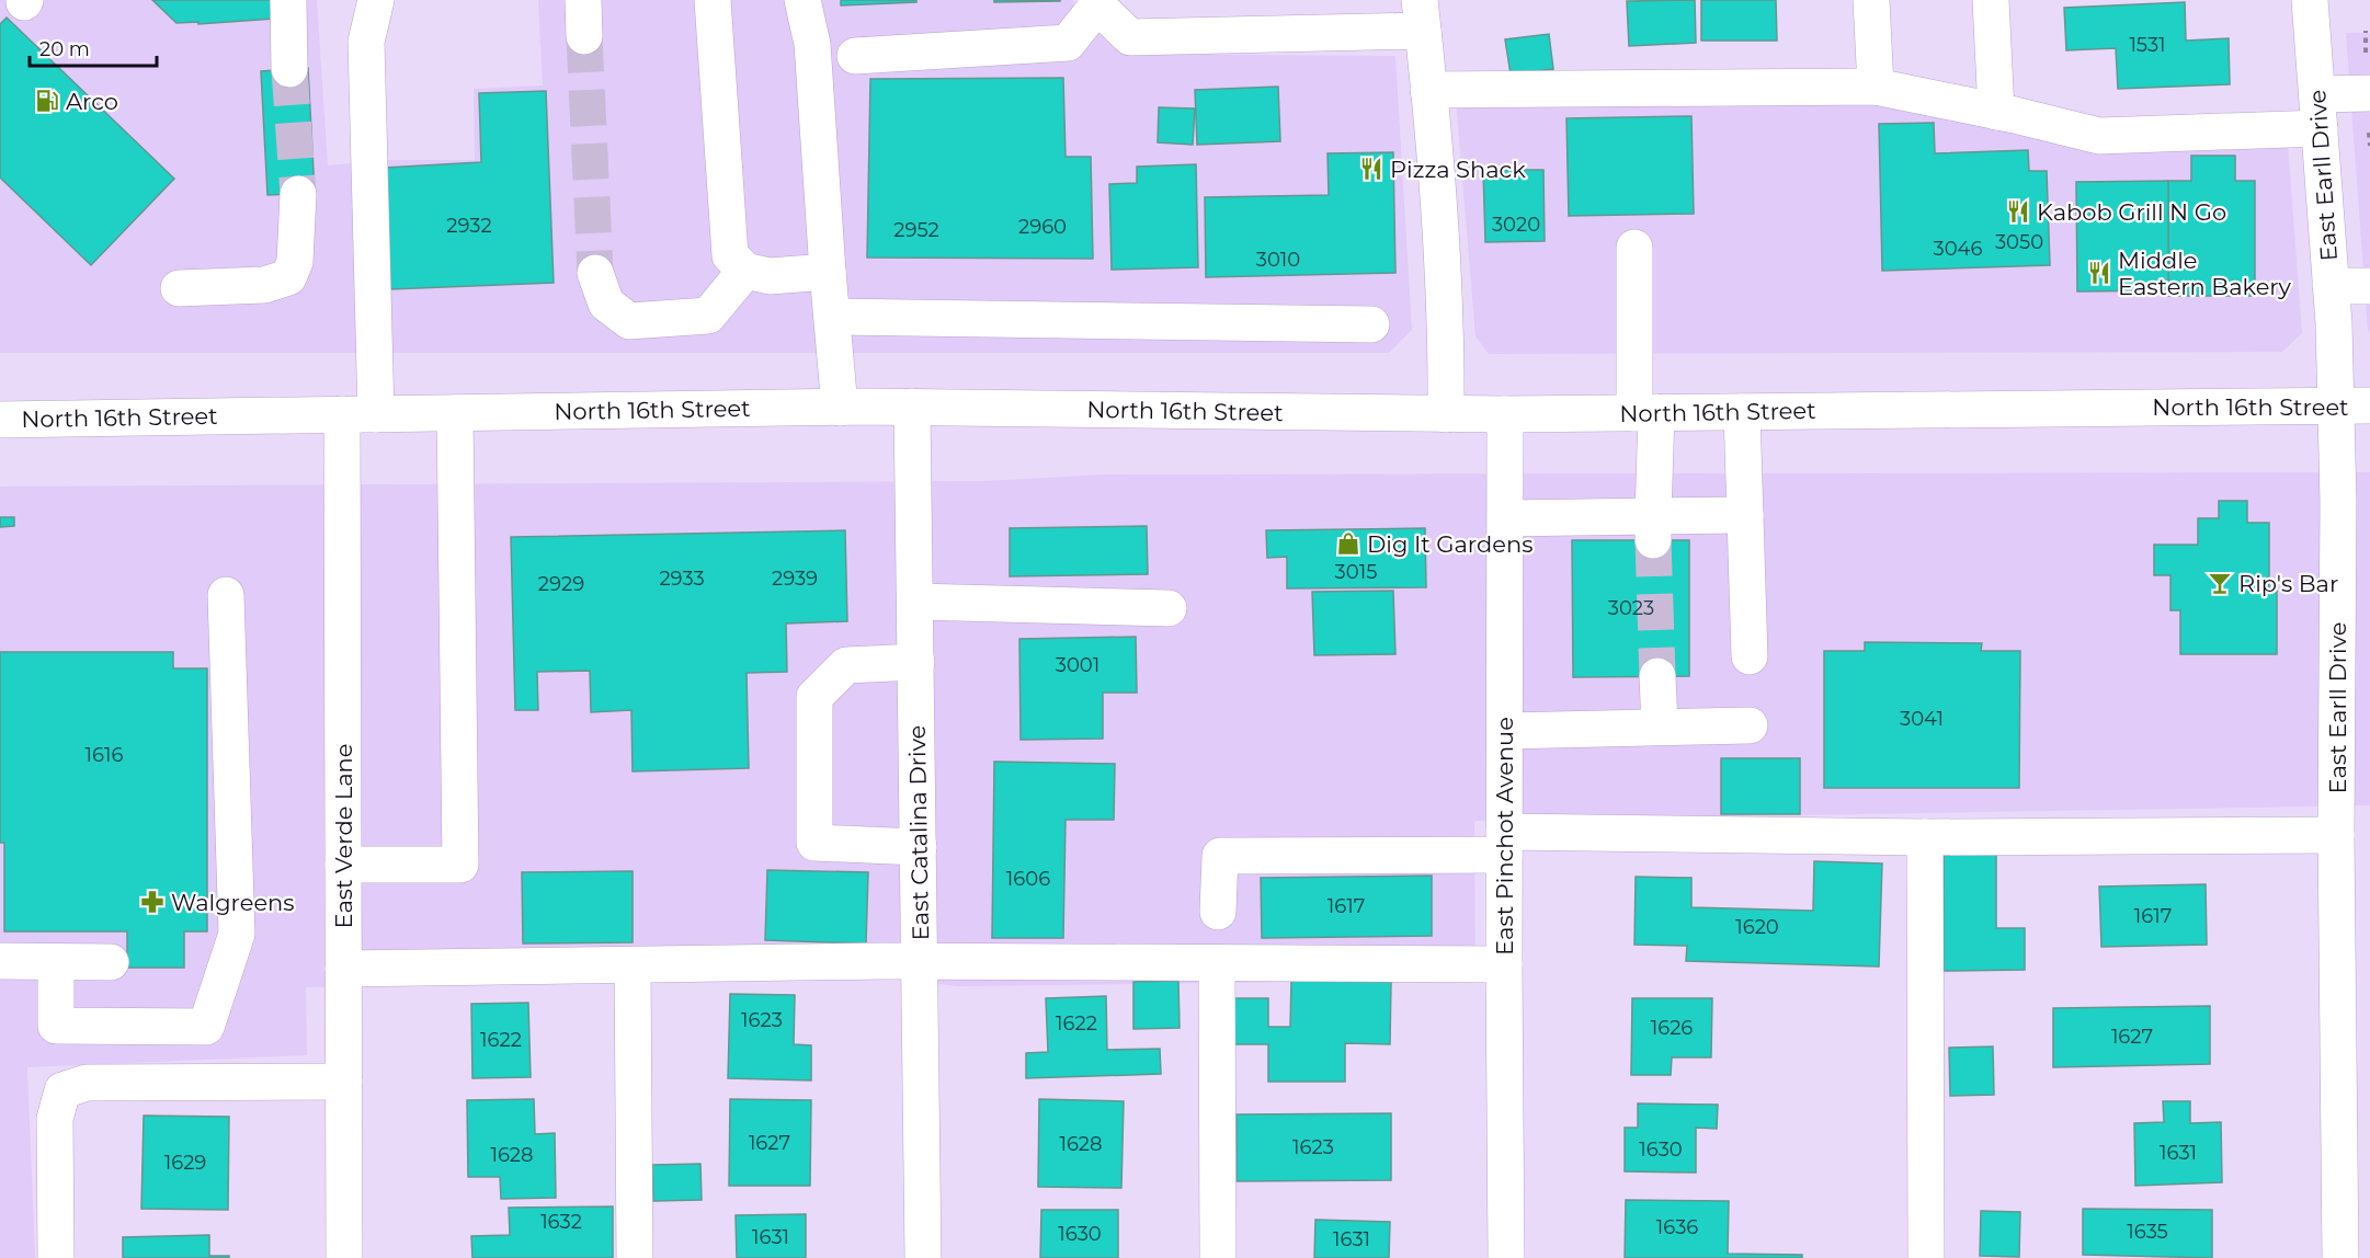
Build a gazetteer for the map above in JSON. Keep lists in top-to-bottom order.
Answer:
{
  "streets": {
    "street": [
      "East Earll Drive",
      "North 16th Street",
      "East Catalina Drive",
      "East Verde Lane",
      "East Pinchot Avenue"
    ]
  },
  "crossings": [
    ["East Earll Drive", "North 16th Street"],
    ["North 16th Street", "East Catalina Drive"],
    ["North 16th Street", "East Verde Lane"],
    ["North 16th Street", "East Pinchot Avenue"]
  ],
  "places": {
    "fuel station": ["Arco"],
    "restaurant": ["Pizza Shack", "Kabob Grill N Go", "Middle Eastern Bakery"],
    "shop": ["Dig It Gardens"],
    "bar": ["Rip's Bar"],
    "pharmacy": ["Walgreens"]
  },
  "house_numbers": [
    "1531",
    "3020",
    "2932",
    "2960",
    "2952",
    "3050",
    "3046",
    "3010",
    "3015",
    "2933",
    "2939",
    "2929",
    "3023",
    "3001",
    "3041",
    "1616",
    "1606",
    "1617",
    "1617",
    "1620",
    "1623",
    "1622",
    "1626",
    "1627",
    "1622",
    "1627",
    "1628",
    "1623",
    "1630",
    "1631",
    "1628",
    "1629",
    "1632",
    "1636",
    "1635",
    "1630",
    "1631",
    "1631"
  ],
  "scale_bar": "20 m"
}
